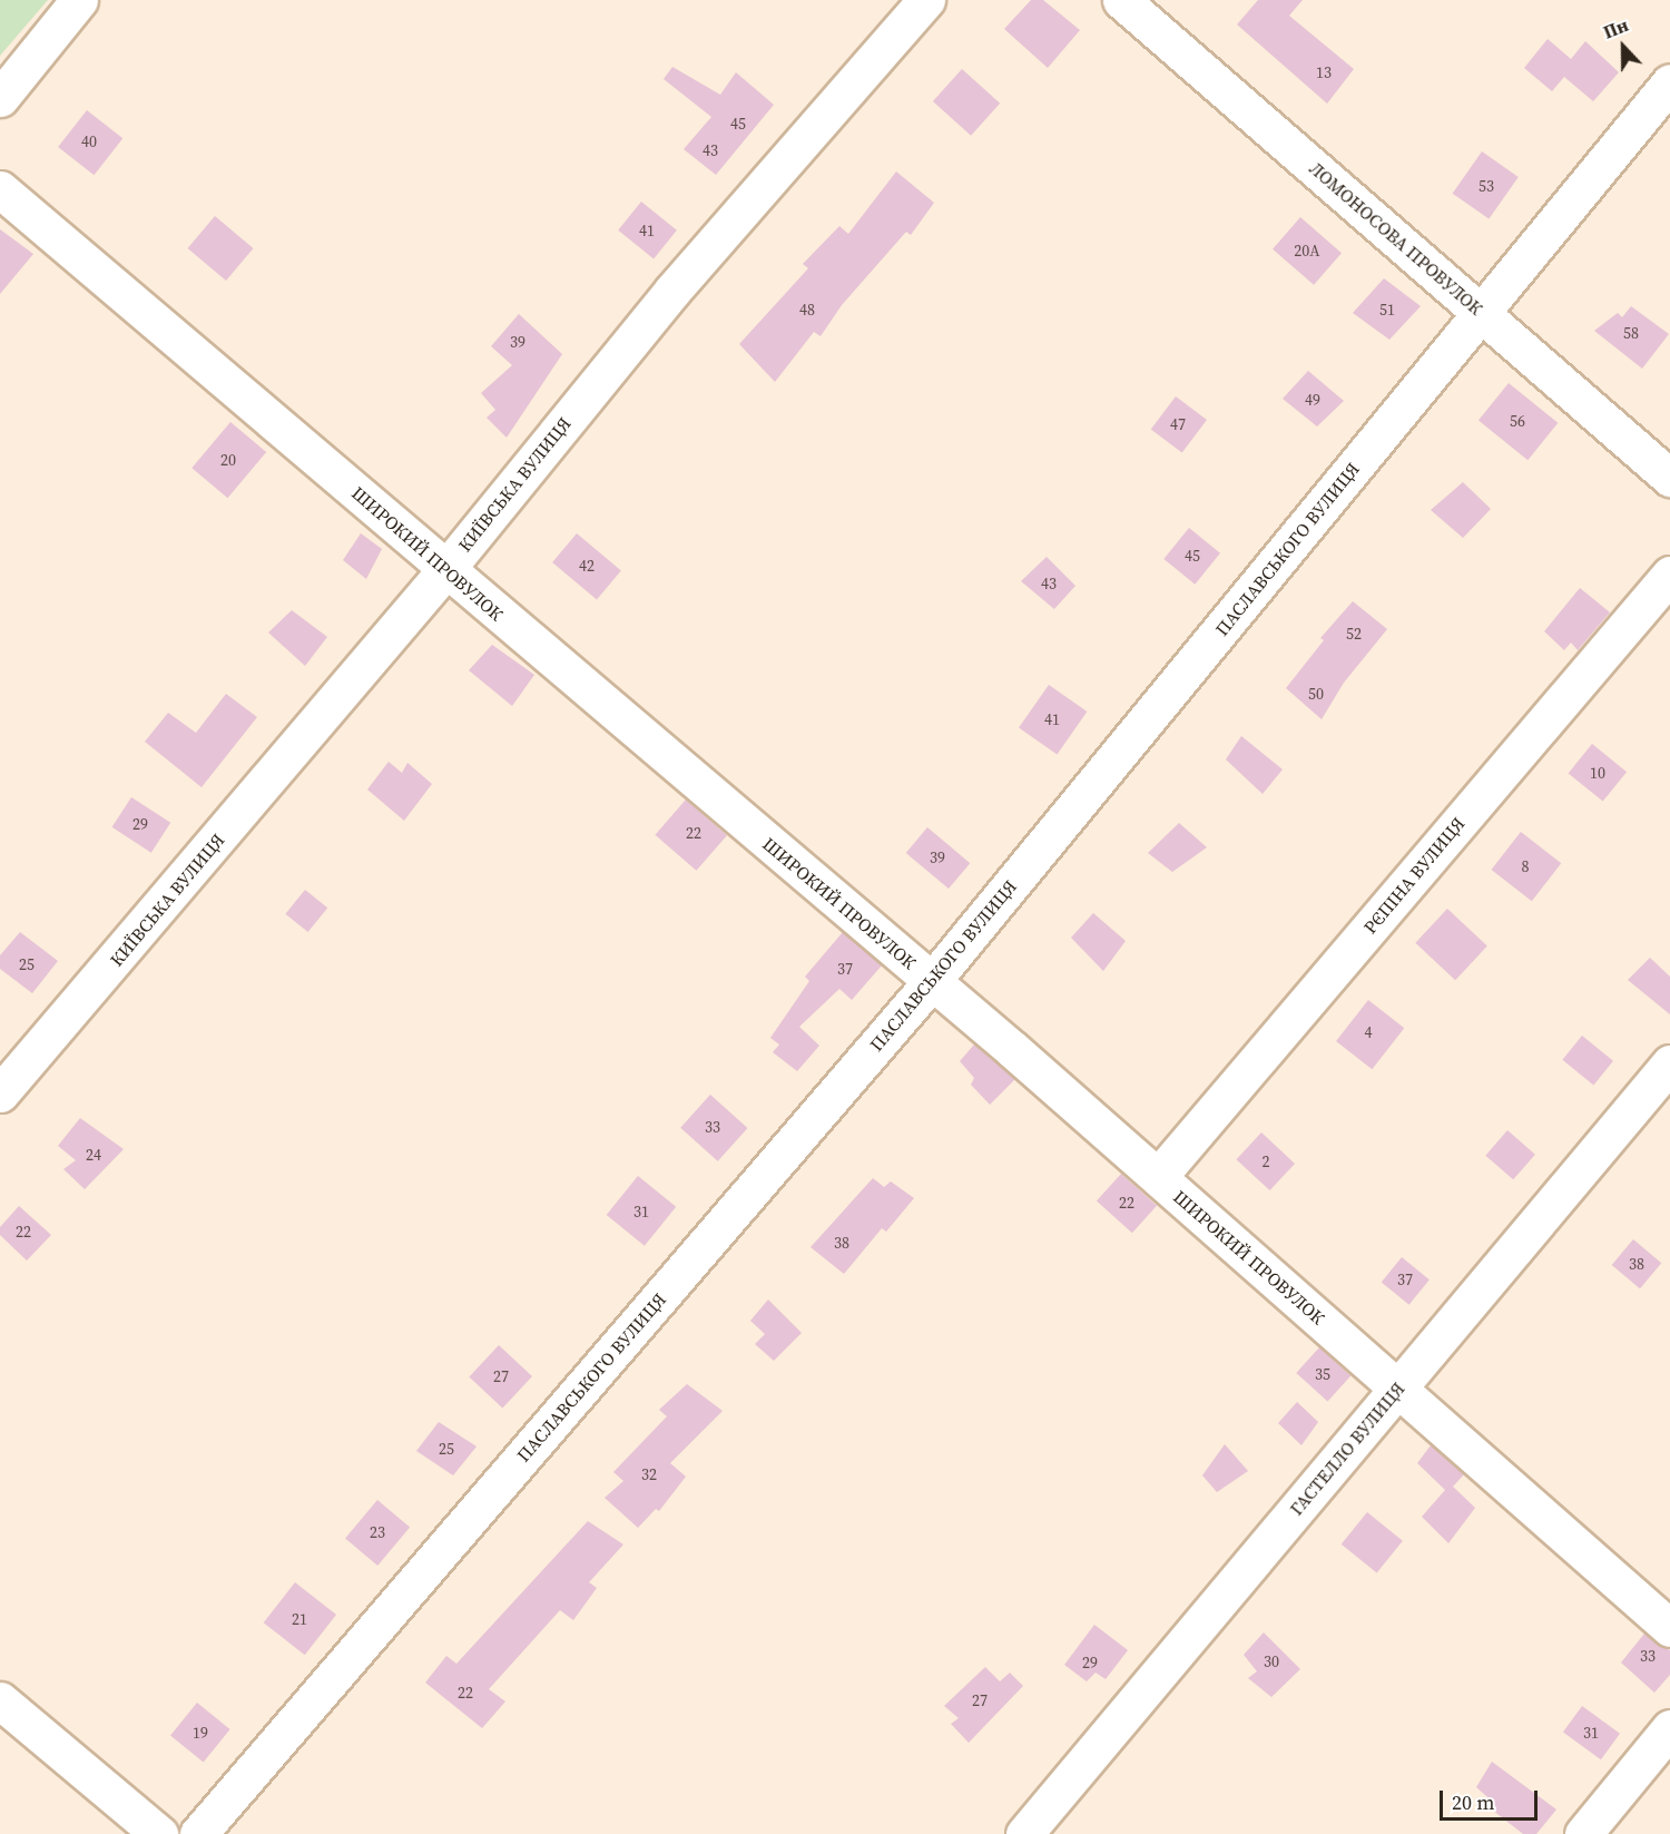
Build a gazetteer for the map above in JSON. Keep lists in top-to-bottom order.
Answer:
{
  "streets": {
    "street": [
      "ЛОМОНОСОВА ПРОВУЛОК",
      "КИЇВСЬКА ВУЛИЦЯ",
      "ПАСЛАВСЬКОГО ВУЛИЦЯ",
      "ШИРОКИЙ ПРОВУЛОК",
      "РЄПІНА ВУЛИЦЯ",
      "ГАСТЕЛЛО ВУЛИЦЯ"
    ]
  },
  "crossings": [
    ["ЛОМОНОСОВА ПРОВУЛОК", "ПАСЛАВСЬКОГО ВУЛИЦЯ"],
    ["КИЇВСЬКА ВУЛИЦЯ", "ШИРОКИЙ ПРОВУЛОК"],
    ["ПАСЛАВСЬКОГО ВУЛИЦЯ", "ШИРОКИЙ ПРОВУЛОК"],
    ["ШИРОКИЙ ПРОВУЛОК", "РЄПІНА ВУЛИЦЯ"],
    ["ШИРОКИЙ ПРОВУЛОК", "ГАСТЕЛЛО ВУЛИЦЯ"]
  ],
  "house_numbers": [
    "13",
    "45",
    "40",
    "43",
    "53",
    "41",
    "20А",
    "48",
    "51",
    "58",
    "39",
    "49",
    "56",
    "47",
    "20",
    "45",
    "42",
    "43",
    "52",
    "50",
    "41",
    "10",
    "29",
    "22",
    "39",
    "8",
    "25",
    "37",
    "4",
    "33",
    "24",
    "2",
    "22",
    "31",
    "22",
    "38",
    "38",
    "37",
    "35",
    "27",
    "25",
    "32",
    "23",
    "21",
    "33",
    "30",
    "29",
    "22",
    "27",
    "19",
    "31"
  ],
  "scale_bar": "20 m",
  "north": "top"
}
